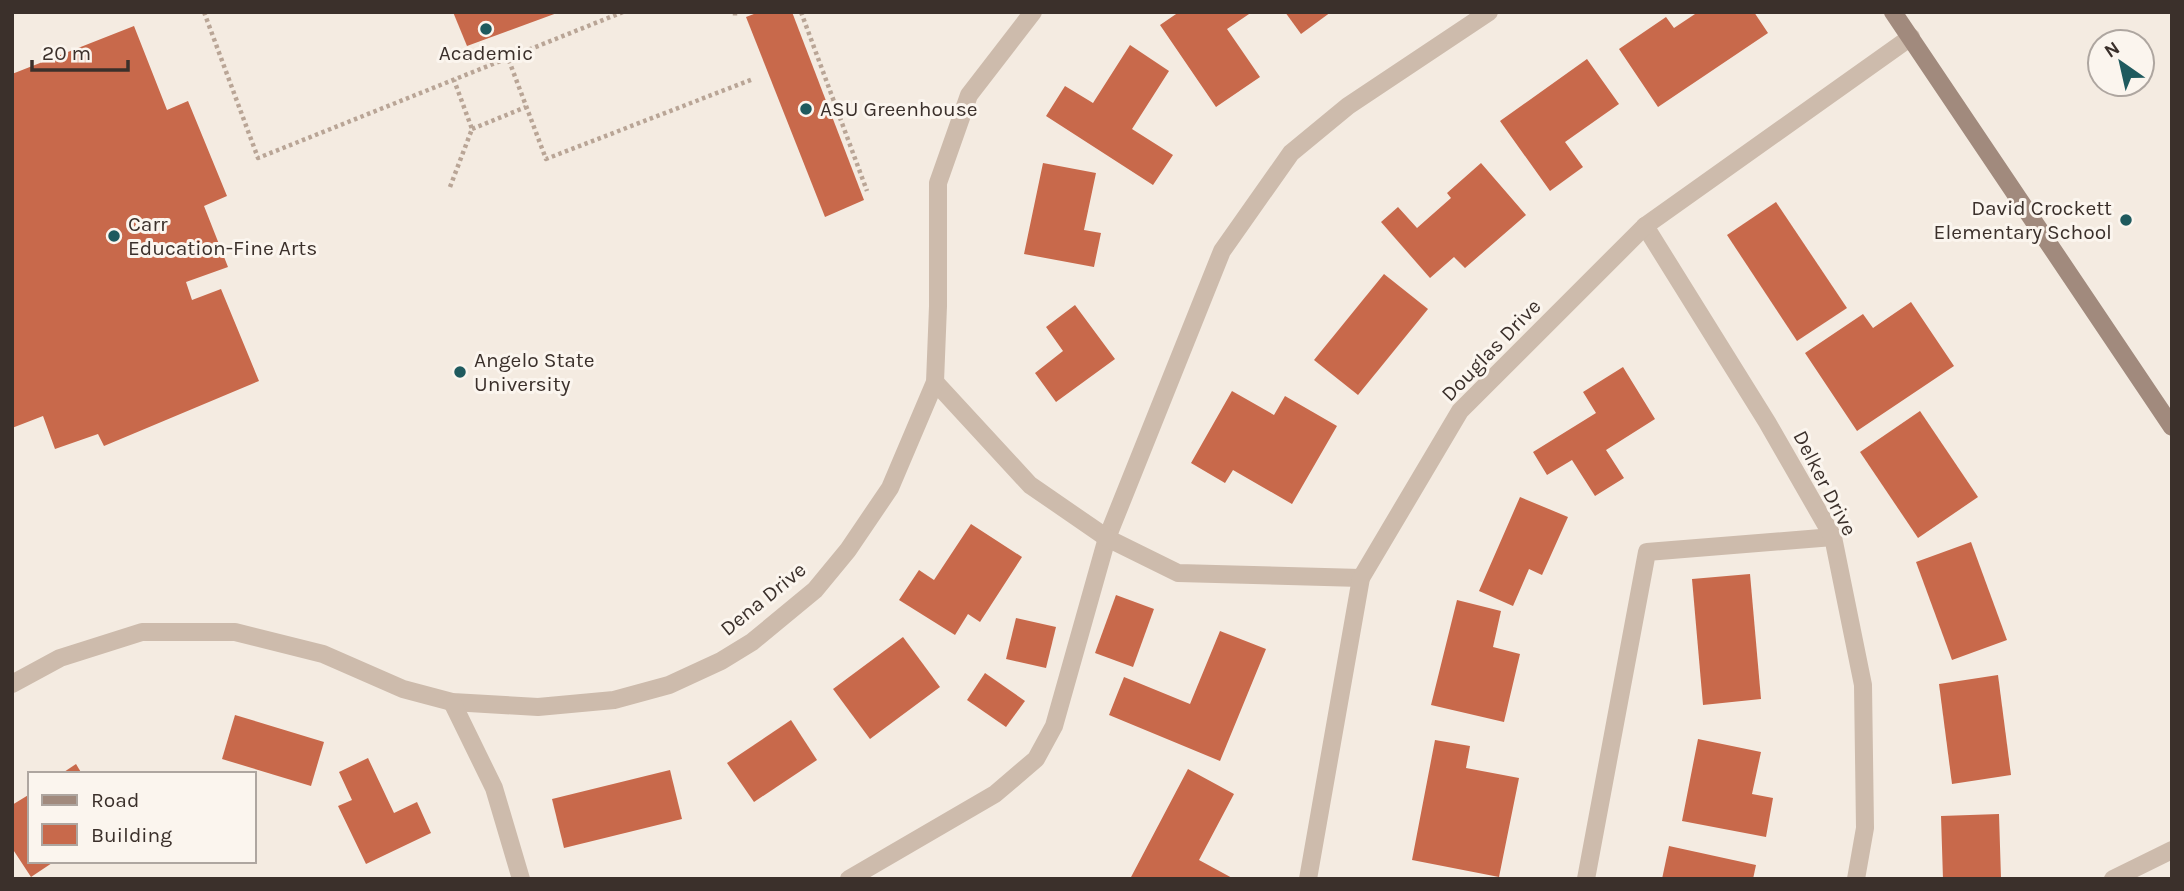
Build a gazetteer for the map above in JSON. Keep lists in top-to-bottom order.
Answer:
{
  "streets": {
    "street": ["Douglas Drive", "Delker Drive", "Dena Drive"]
  },
  "crossings": [
    ["Douglas Drive", "Delker Drive"]
  ],
  "places": [
    "Academic",
    "ASU Greenhouse",
    "David Crockett Elementary School",
    "Carr Education-Fine Arts",
    "Angelo State University"
  ],
  "legend": ["Road", "Building"],
  "scale_bar": "20 m",
  "north": "top left"
}
